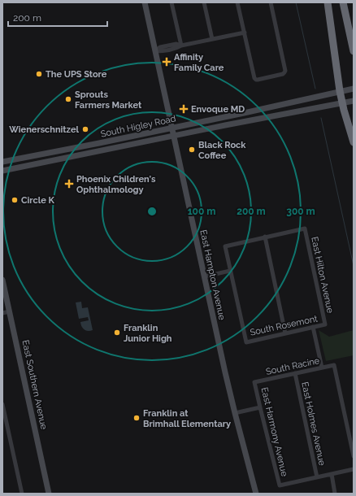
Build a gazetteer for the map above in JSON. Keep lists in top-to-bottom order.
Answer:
{
  "streets": {
    "main road": ["South Higley Road", "East Hampton Avenue", "East Southern Avenue"],
    "street": [
      "East Hilton Avenue",
      "South Rosemont",
      "South Racine",
      "East Holmes Avenue",
      "East Harmony Avenue"
    ]
  },
  "crossings": [
    ["South Higley Road", "East Hampton Avenue"],
    ["East Hilton Avenue", "South Rosemont"],
    ["South Racine", "East Holmes Avenue"],
    ["South Racine", "East Harmony Avenue"],
    ["East Holmes Avenue", "East Harmony Avenue"]
  ],
  "places": {
    "health": ["Affinity Family Care", "Envoque MD", "Phoenix Children's Ophthalmology"],
    "other": [
      "The UPS Store",
      "Sprouts Farmers Market",
      "Wienerschnitzel",
      "Black Rock Coffee",
      "Circle K",
      "Franklin Junior High",
      "Franklin at Brimhall Elementary"
    ]
  },
  "scale_bar": "200 m",
  "rings": ["100 m", "200 m", "300 m"]
}
